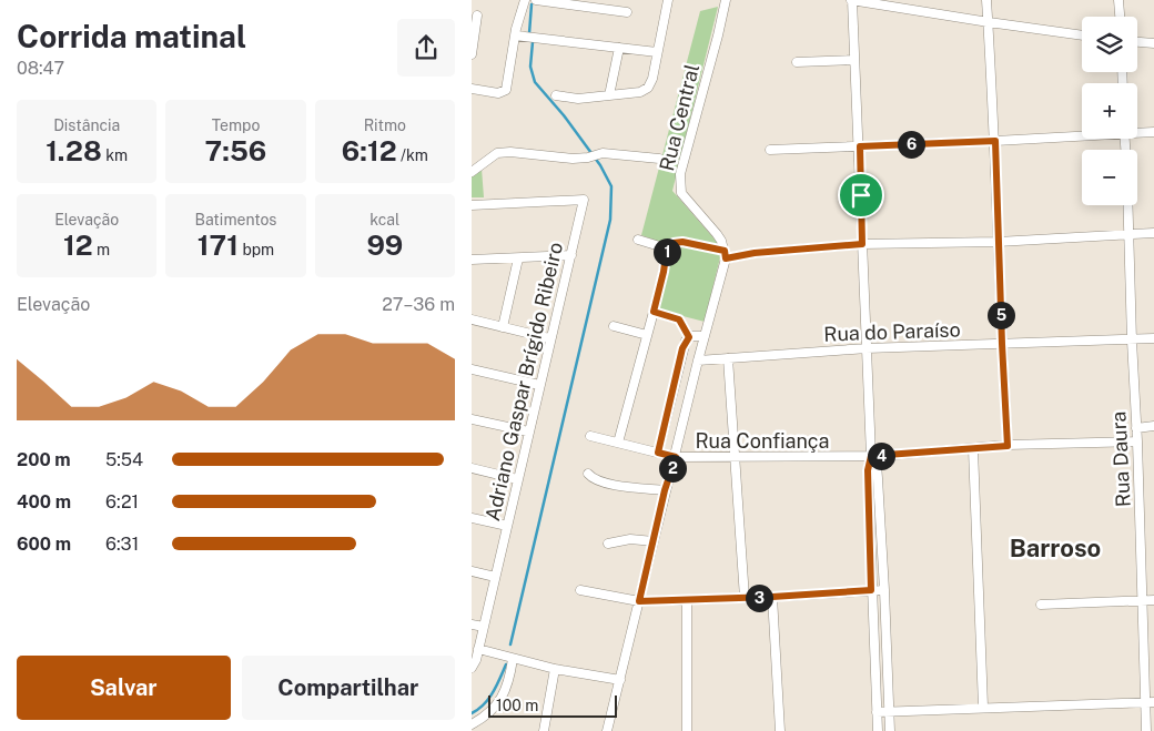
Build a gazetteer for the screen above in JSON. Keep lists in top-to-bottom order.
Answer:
{
  "streets": {
    "street": [
      "Rua Central",
      "Rua do Paraíso",
      "Adriano Gaspar Brígido Ribeiro",
      "Rua Confiança",
      "Rua Daura"
    ]
  },
  "crossings": [
    ["Rua do Paraíso", "Rua Daura"],
    ["Rua Confiança", "Rua Daura"]
  ],
  "districts": ["Barroso"],
  "scale_bar": "100 m",
  "page": {
    "heading": ["Corrida matinal", "08:47"],
    "map_buttons": ["+", "−"],
    "stats": [
      ["Distância", "1.28 km"],
      ["Tempo", "7:56"],
      ["Ritmo", "6:12 /km"],
      ["Elevação", "12 m"],
      ["Batimentos", "171 bpm"],
      ["kcal", "99"]
    ],
    "pins": [
      "6",
      "1",
      "5",
      "4",
      "2",
      "3"
    ],
    "chart": ["Elevação", "27–36 m"],
    "list": [
      {
        "name": "200 m",
        "note": "5:54"
      },
      {
        "name": "400 m",
        "note": "6:21"
      },
      {
        "name": "600 m",
        "note": "6:31"
      }
    ],
    "buttons": ["Salvar", "Compartilhar"],
    "scale": "100 m"
  }
}
